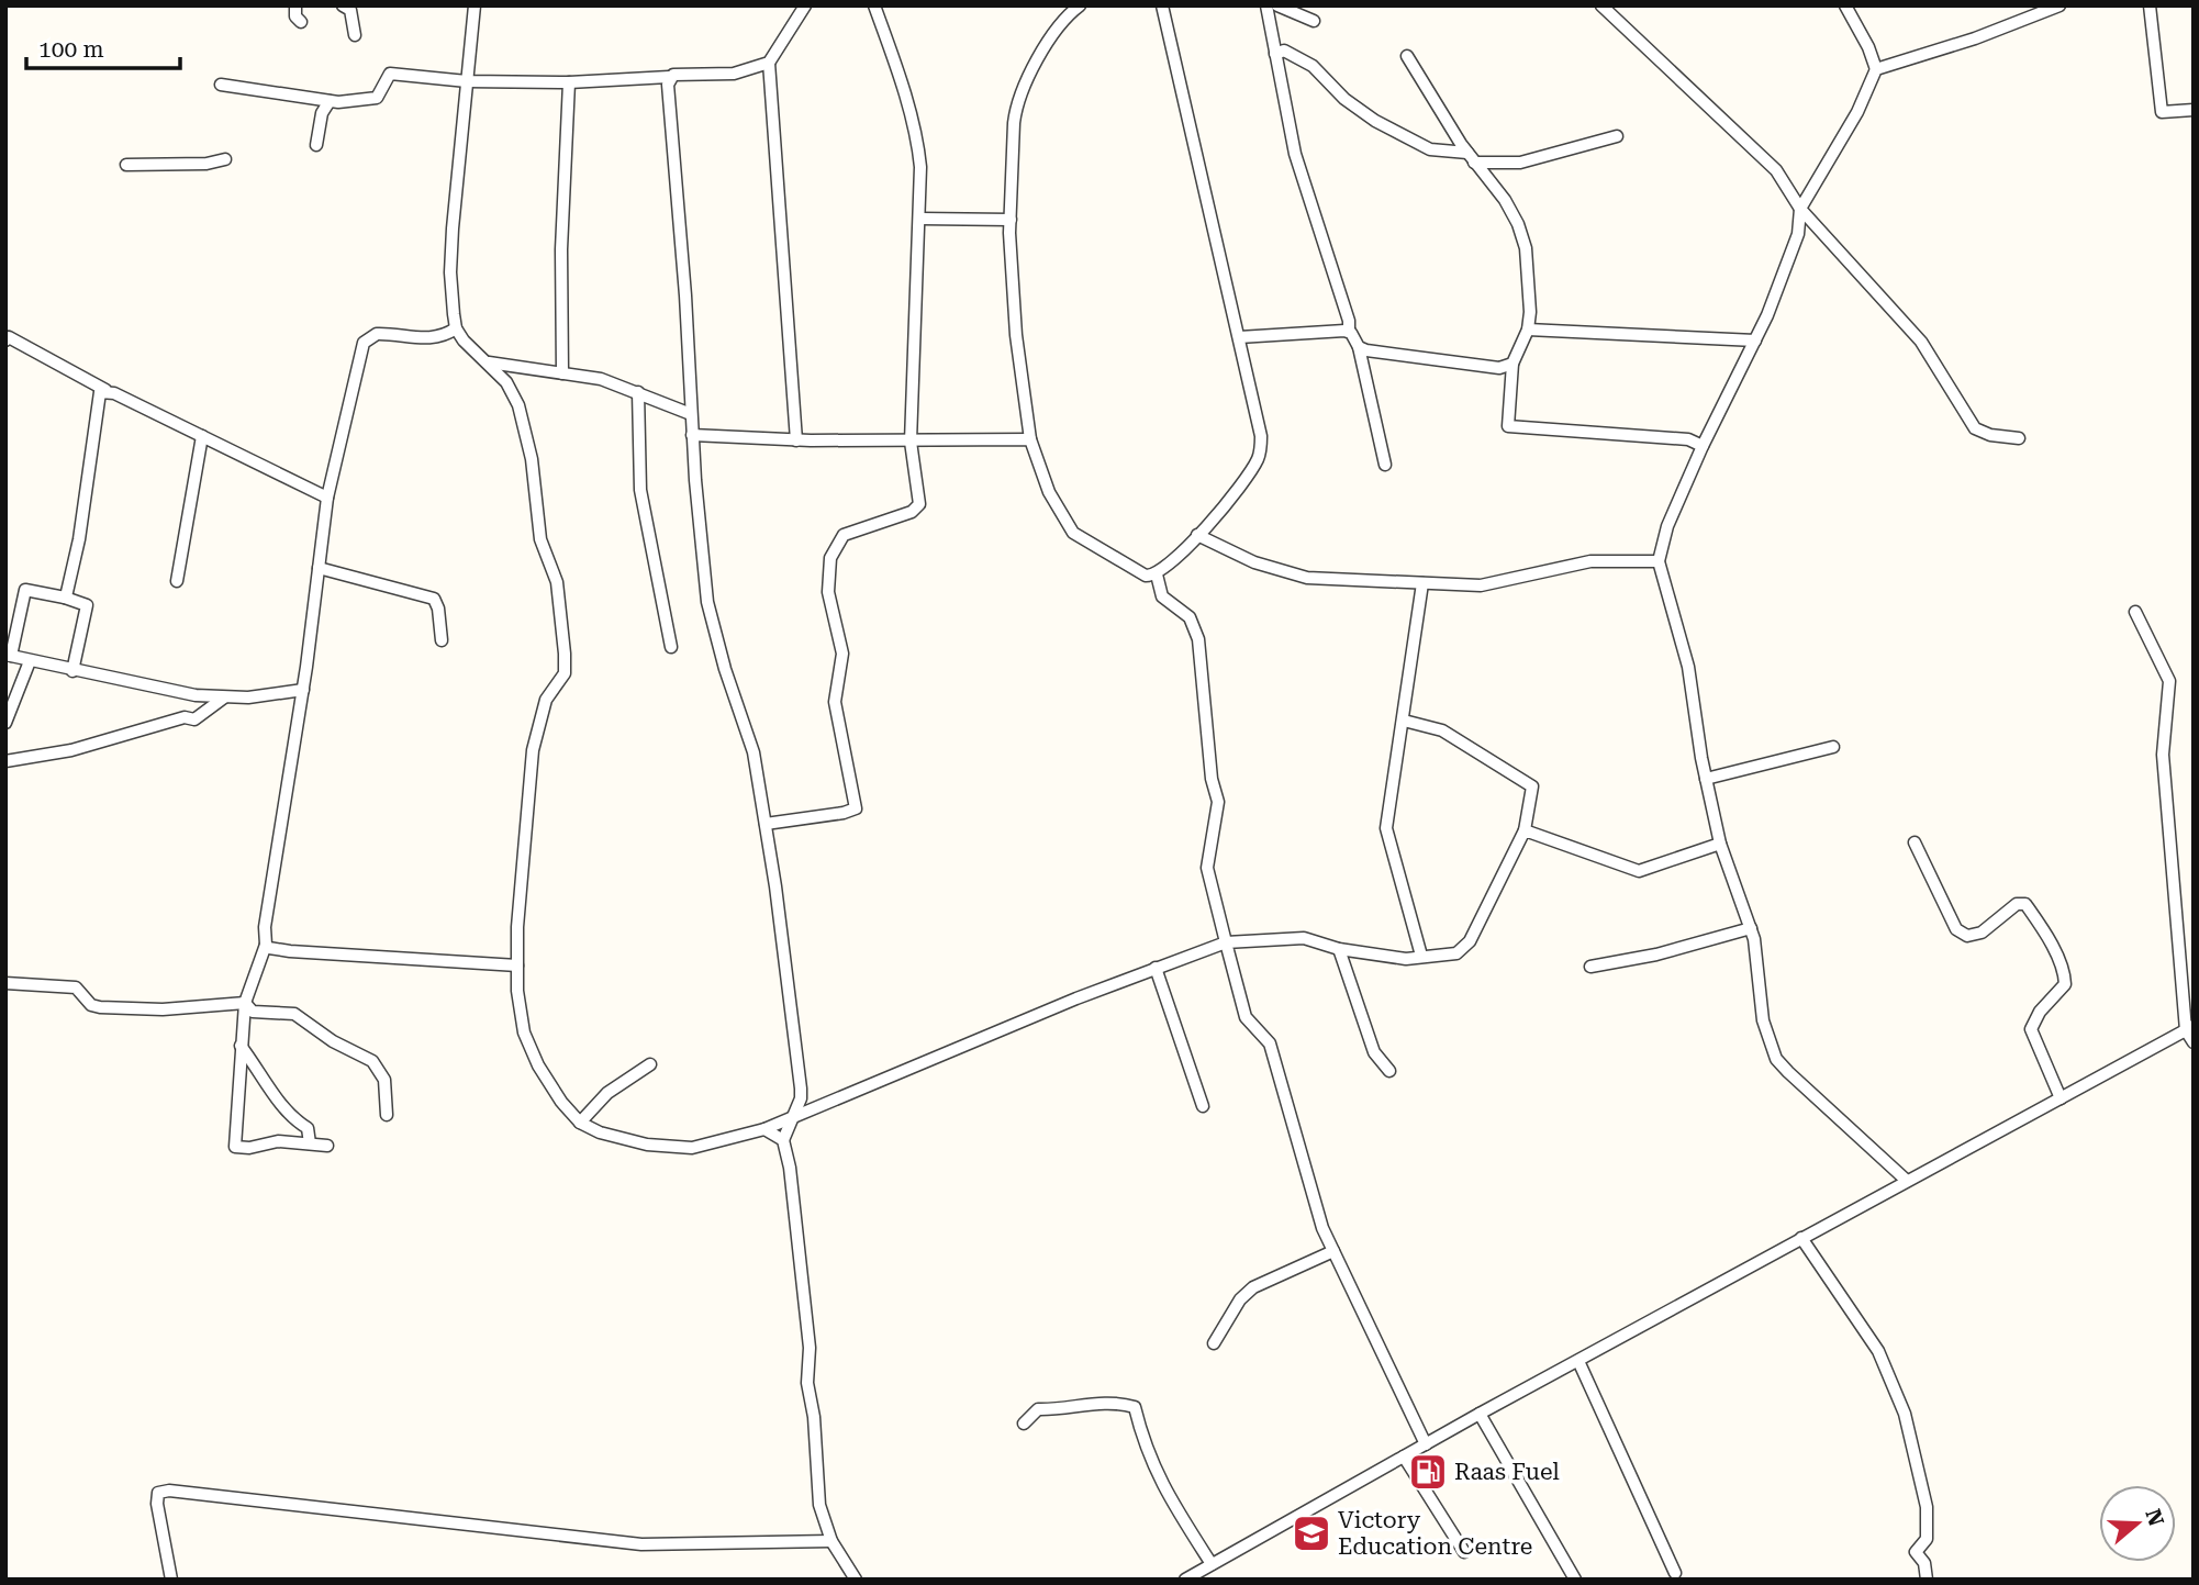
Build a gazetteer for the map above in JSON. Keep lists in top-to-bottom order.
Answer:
{
  "places": {
    "fuel station": ["Raas Fuel"],
    "school or university": ["Victory Education Centre"]
  },
  "scale_bar": "100 m",
  "north": "right"
}
